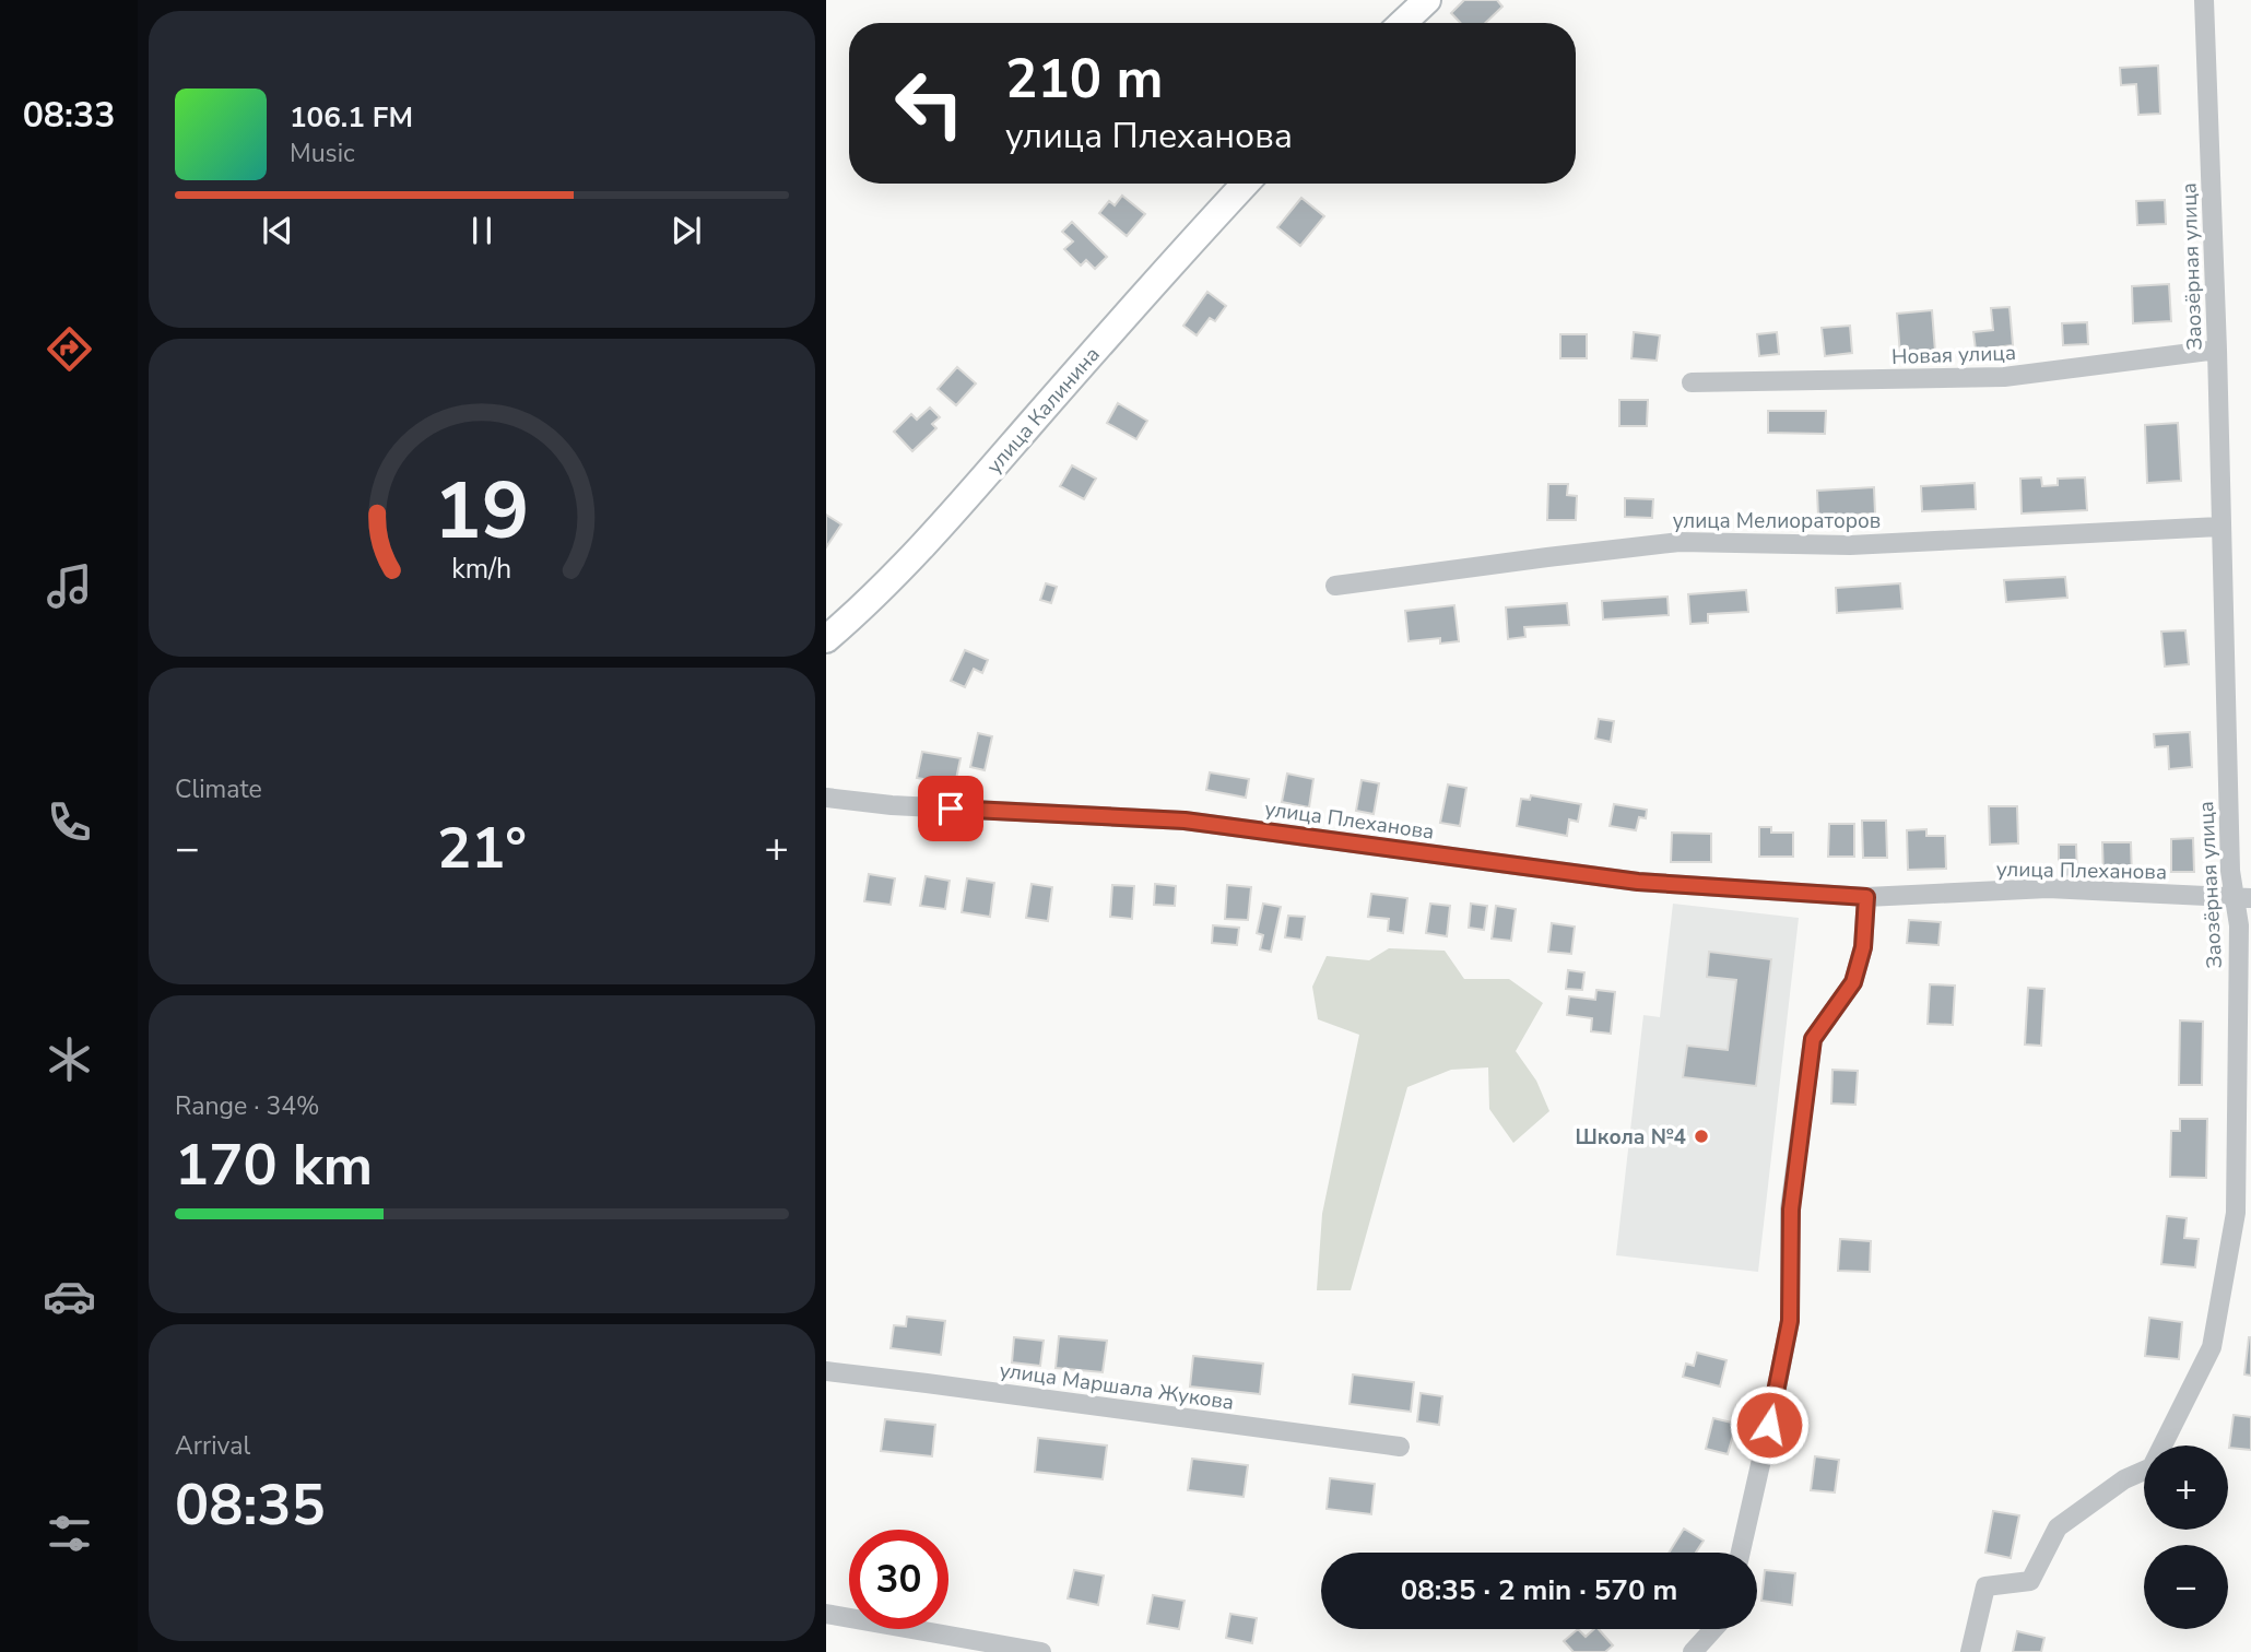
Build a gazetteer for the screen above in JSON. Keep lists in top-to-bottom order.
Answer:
{
  "streets": {
    "main road": ["улица Калинина"],
    "street": [
      "Заозёрная улица",
      "Новая улица",
      "улица Мелиораторов",
      "улица Плеханова",
      "улица Маршала Жукова"
    ]
  },
  "crossings": [
    ["Заозёрная улица", "Новая улица"],
    ["Заозёрная улица", "улица Мелиораторов"],
    ["Заозёрная улица", "улица Плеханова"]
  ],
  "places": ["Школа №4"],
  "page": {
    "tabs": "08:33",
    "turn": ["210 m", "улица Плеханова"],
    "song": ["106.1 FM", "Music"],
    "tile": [
      "Climate",
      ["Range · 34%", "170 km"],
      ["Arrival", "08:35"]
    ],
    "heat": ["−", "21°", "+"],
    "map_buttons": ["+", "−"],
    "limit": "30",
    "trip": "08:35 · 2 min · 570 m",
    "gauge": ["19", "km/h"]
  }
}
